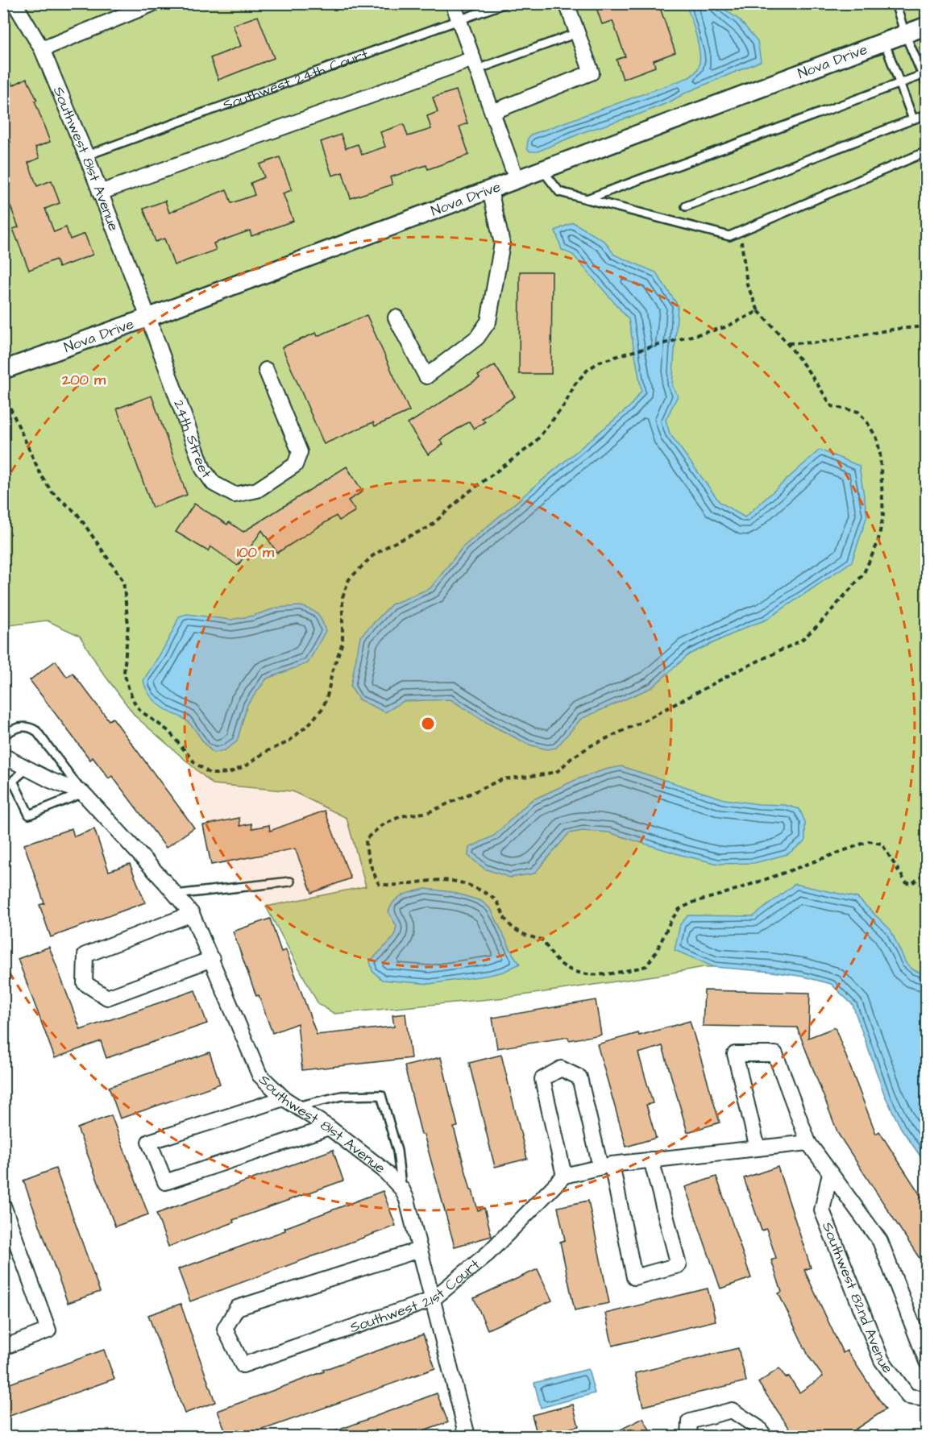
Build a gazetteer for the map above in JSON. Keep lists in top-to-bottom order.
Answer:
{
  "streets": {
    "street": [
      "Nova Drive",
      "Southwest 81st Avenue",
      "24th Street",
      "Southwest 21st Court",
      "Southwest 82nd Avenue"
    ],
    "lane": ["Southwest 24th Court"]
  },
  "crossings": [
    ["Nova Drive", "Southwest 81st Avenue"],
    ["Nova Drive", "24th Street"],
    ["Southwest 24th Court", "Southwest 81st Avenue"],
    ["Southwest 81st Avenue", "24th Street"],
    ["Southwest 81st Avenue", "Southwest 21st Court"]
  ],
  "rings": ["200 m", "100 m"]
}
